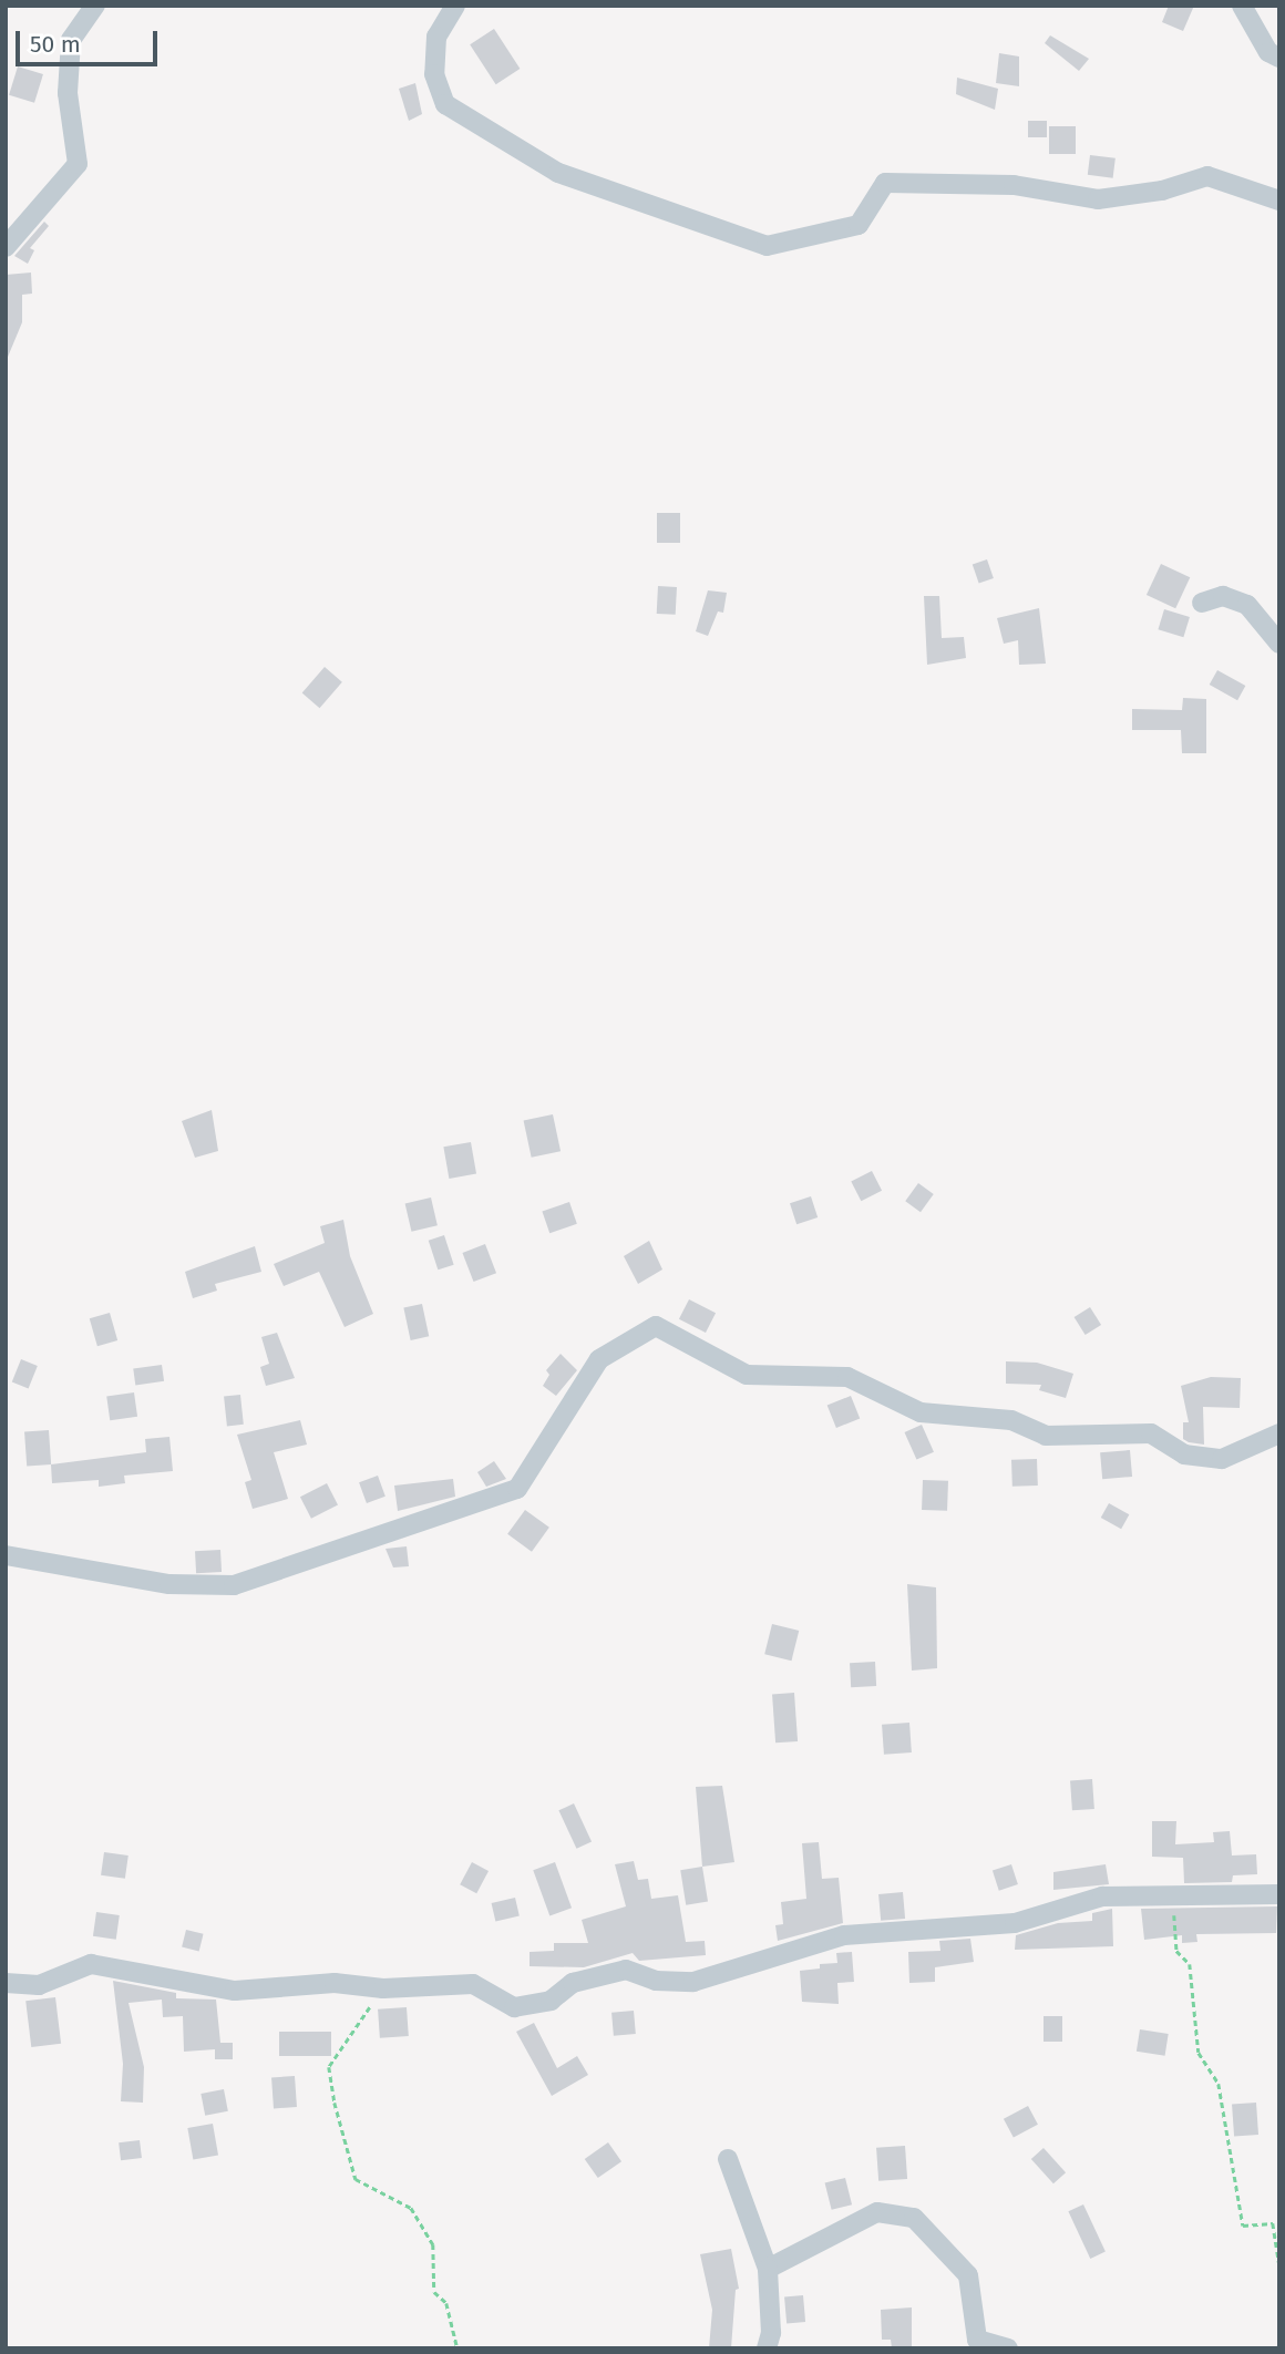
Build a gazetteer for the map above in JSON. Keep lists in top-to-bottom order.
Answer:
{
  "scale_bar": "50 m"
}
